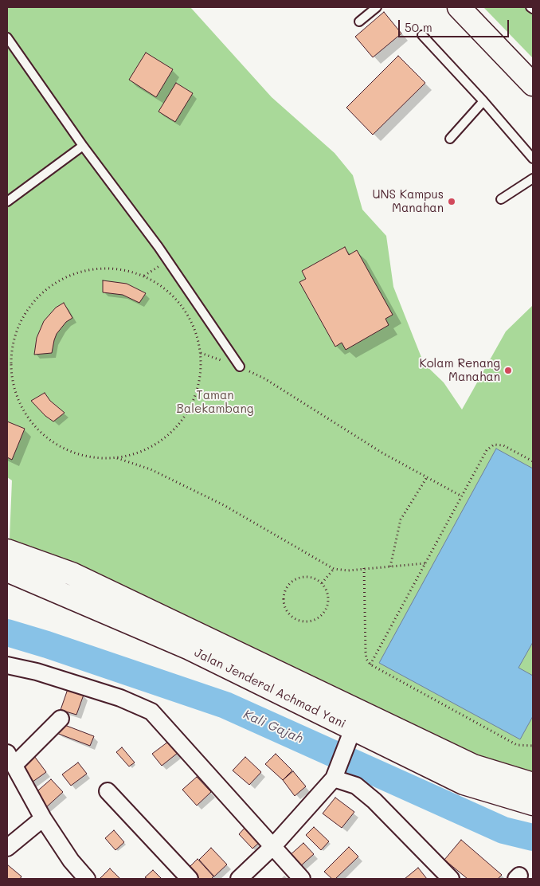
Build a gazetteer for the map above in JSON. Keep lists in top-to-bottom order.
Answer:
{
  "streets": {
    "main road": ["Jalan Jenderal Achmad Yani"]
  },
  "water": ["Kali Gajah"],
  "parks": ["Taman Balekambang"],
  "places": ["UNS Kampus Manahan", "Kolam Renang Manahan"],
  "scale_bar": "50 m"
}
